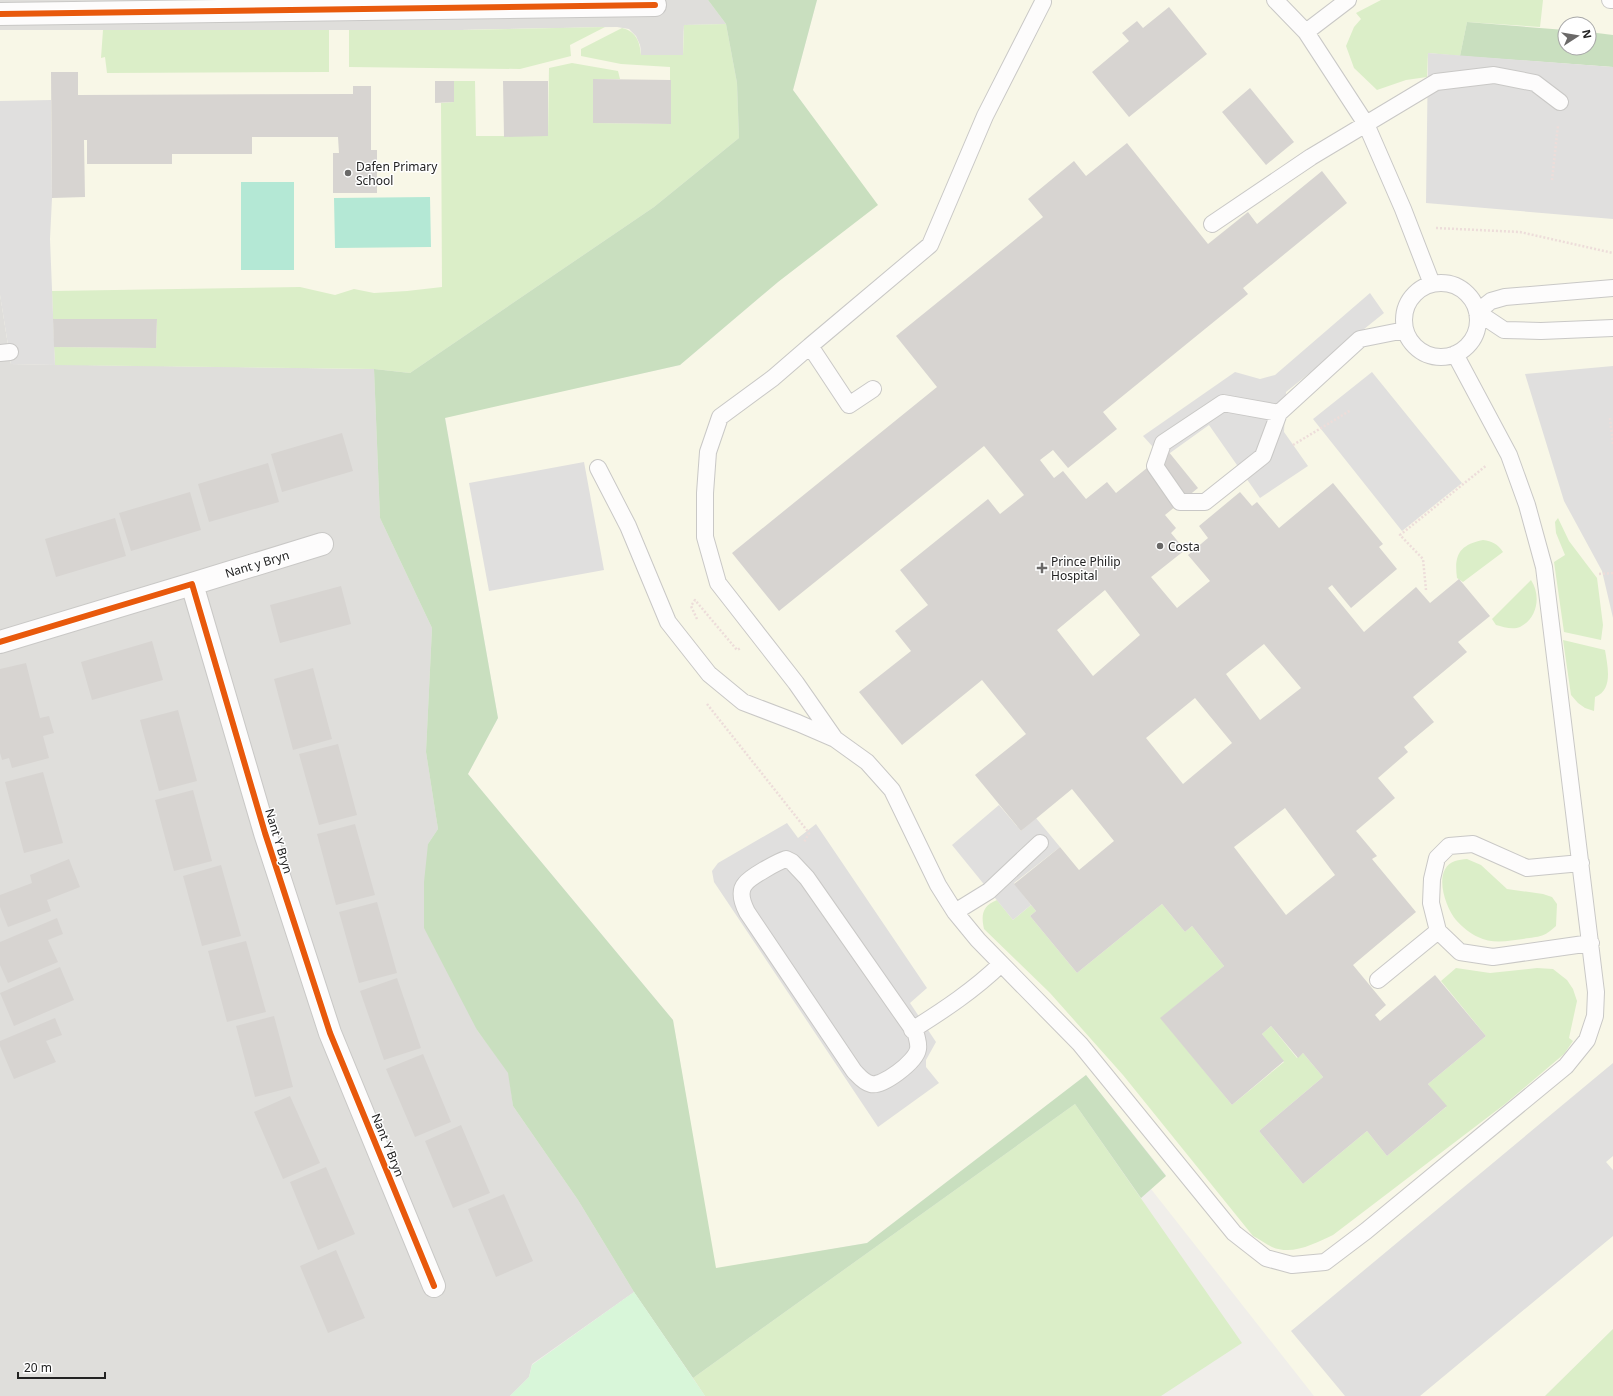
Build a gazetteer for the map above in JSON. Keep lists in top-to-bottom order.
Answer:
{
  "streets": {
    "street": ["Nant y Bryn", "Nant Y Bryn"]
  },
  "crossings": [
    ["Nant y Bryn", "Nant Y Bryn"]
  ],
  "places": {
    "other": ["Dafen Primary School", "Costa"],
    "health": ["Prince Philip Hospital"]
  },
  "scale_bar": "20 m",
  "north": "right"
}
